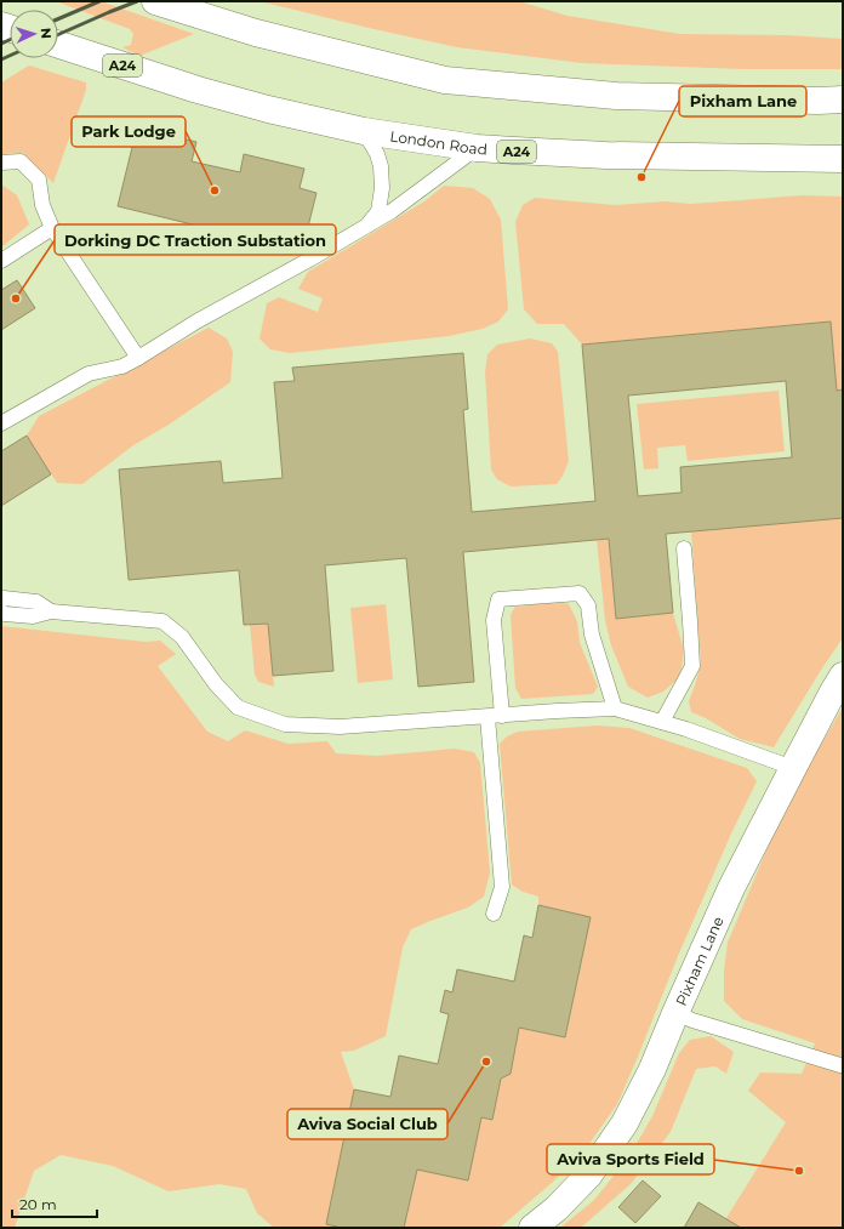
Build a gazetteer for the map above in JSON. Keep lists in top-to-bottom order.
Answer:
{
  "streets": {
    "main road": ["A24", "London Road", "Pixham Lane"]
  },
  "places": [
    "Pixham Lane",
    "Park Lodge",
    "Dorking DC Traction Substation",
    "Aviva Social Club",
    "Aviva Sports Field"
  ],
  "scale_bar": "20 m",
  "north": "right"
}
